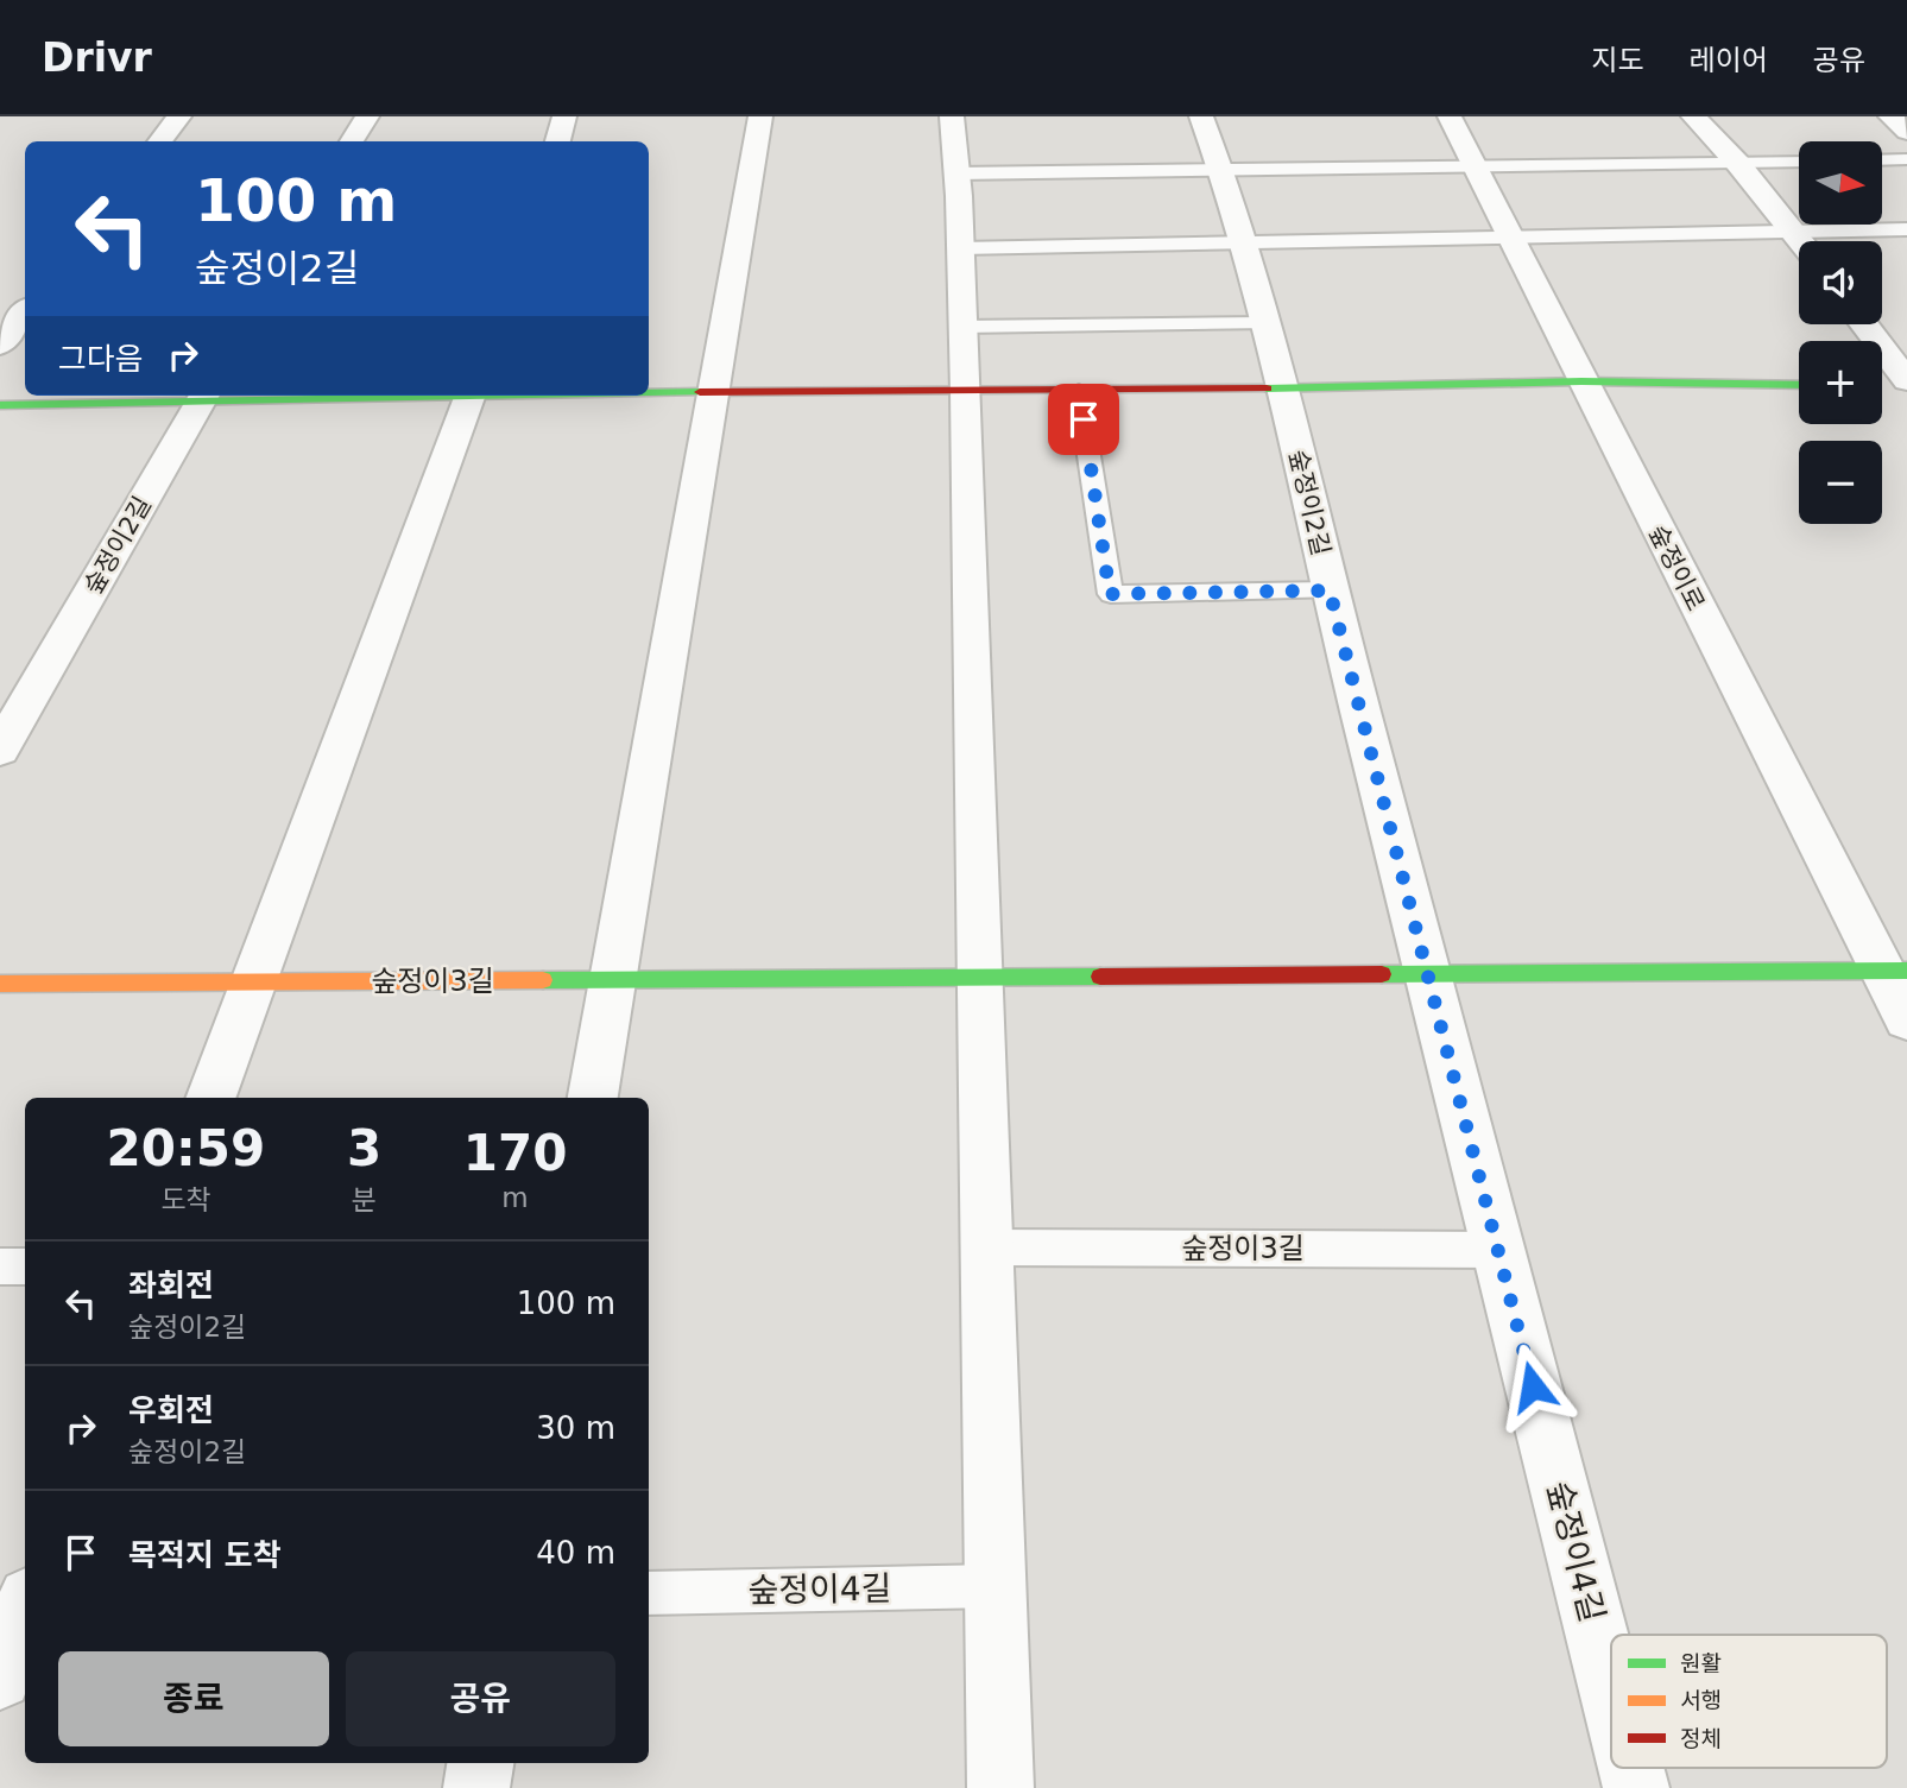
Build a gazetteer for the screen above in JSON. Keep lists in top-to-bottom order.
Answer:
{
  "streets": {
    "street": [
      "숲정이2길",
      "숲정이로",
      "숲정이3길",
      "숲정이4길"
    ]
  },
  "crossings": [
    ["숲정이로", "숲정이3길"],
    ["숲정이3길", "숲정이4길"]
  ],
  "legend": ["원활", "서행", "정체"],
  "north": "right",
  "page": {
    "header": "Drivr",
    "nav": ["지도", "레이어", "공유"],
    "map_buttons": ["+", "−"],
    "turn": ["100 m", "숲정이2길"],
    "then": "그다음",
    "eta": [
      "20:59",
      "도착",
      "3",
      "분",
      "170",
      "m"
    ],
    "list": [
      {
        "name": "좌회전",
        "note": "숲정이2길",
        "value": "100 m"
      },
      {
        "name": "우회전",
        "note": "숲정이2길",
        "value": "30 m"
      },
      {
        "name": "목적지 도착",
        "value": "40 m"
      }
    ],
    "buttons": ["종료", "공유"]
  }
}
